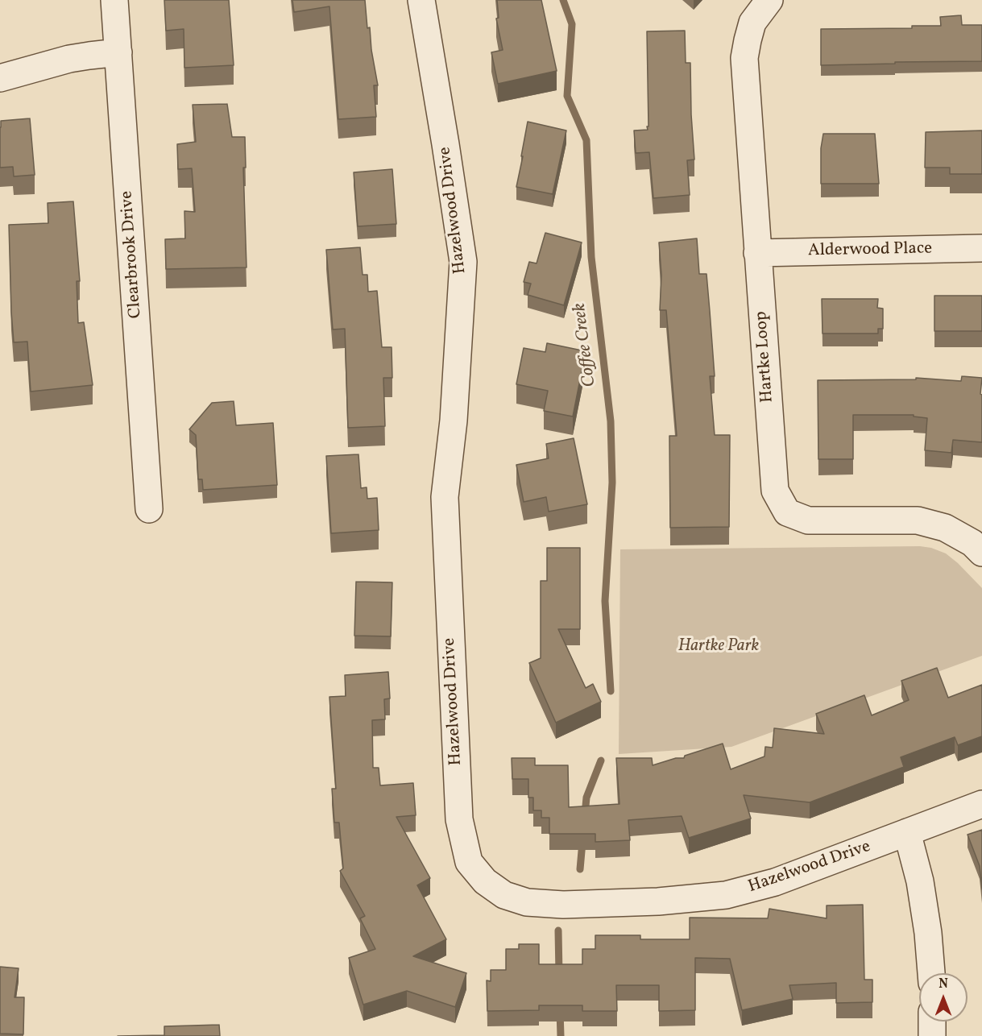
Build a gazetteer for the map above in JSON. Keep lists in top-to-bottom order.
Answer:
{
  "streets": {
    "street": [
      "Hazelwood Drive",
      "Alderwood Place",
      "Clearbrook Drive",
      "Hartke Loop"
    ]
  },
  "crossings": [
    ["Alderwood Place", "Hartke Loop"]
  ],
  "water": ["Coffee Creek"],
  "parks": ["Hartke Park"],
  "north": "top"
}
